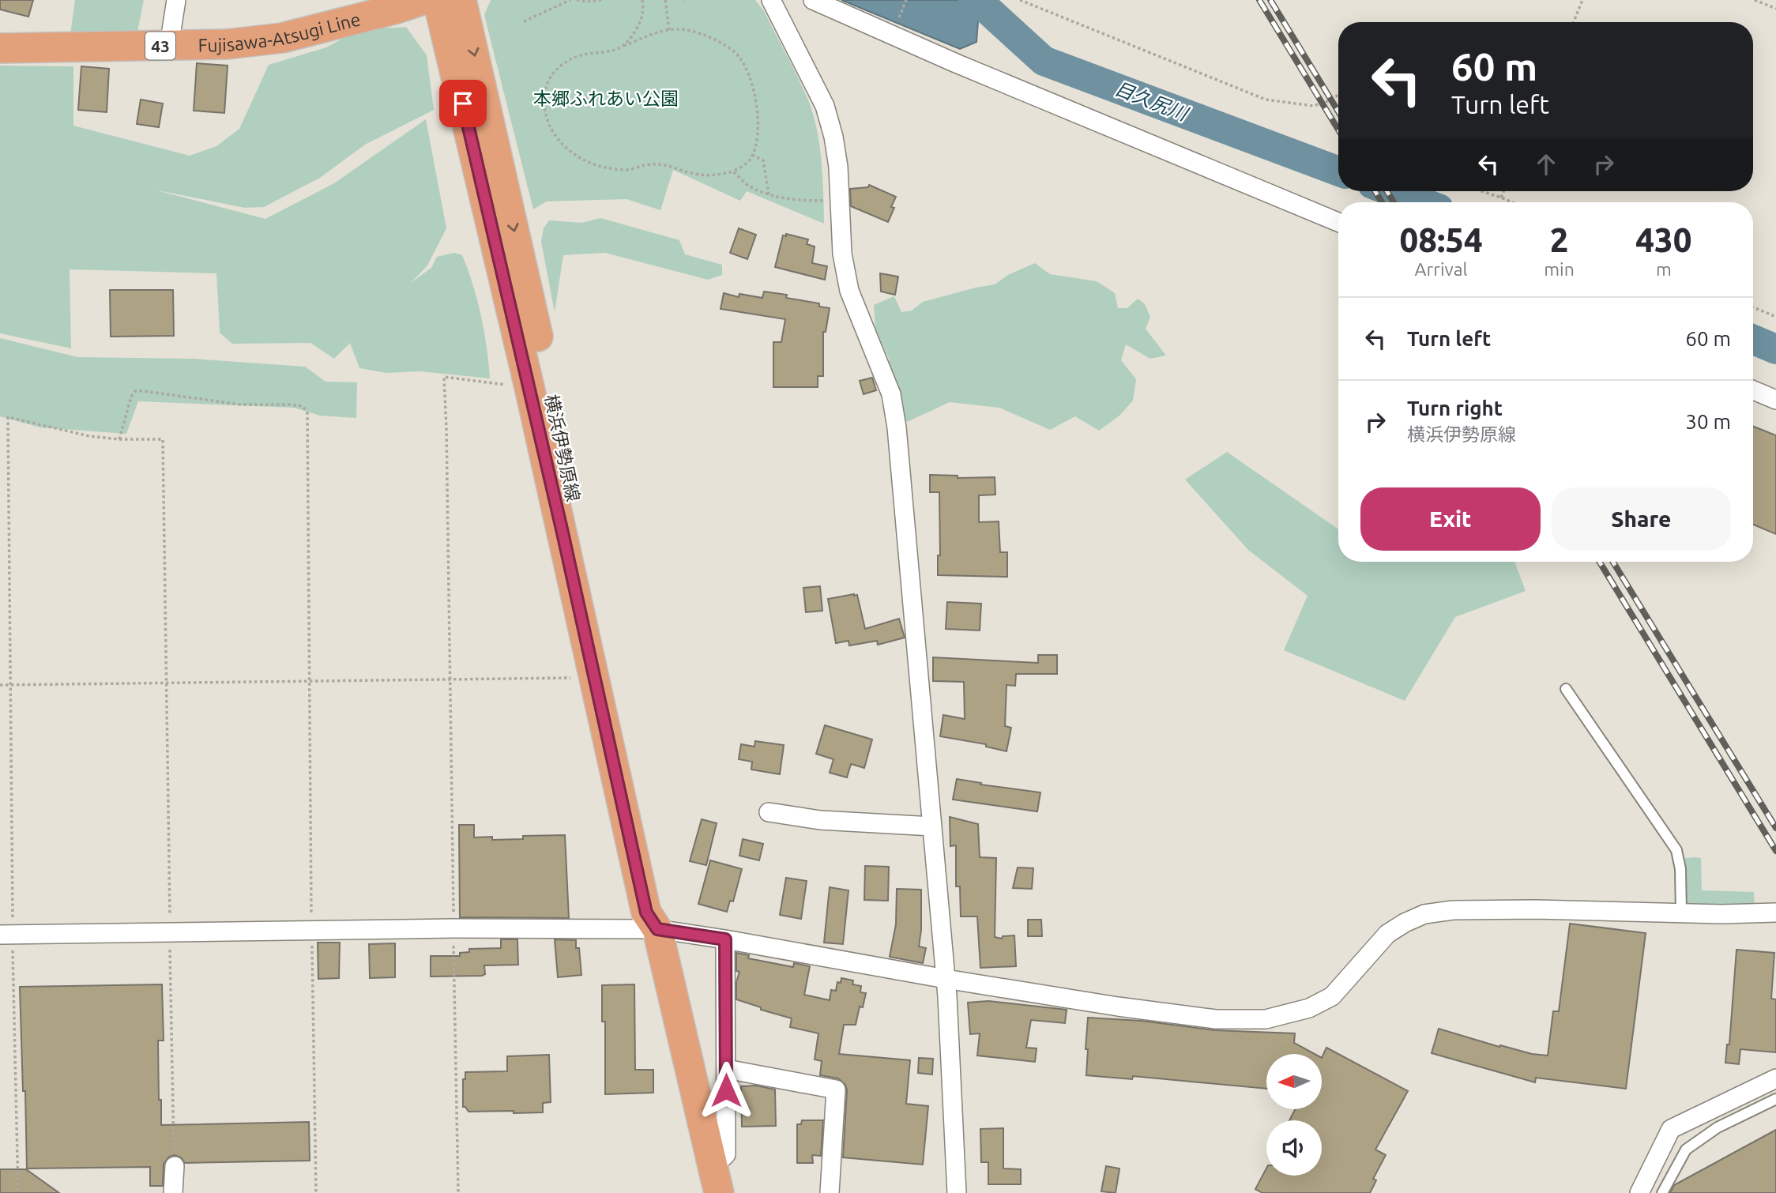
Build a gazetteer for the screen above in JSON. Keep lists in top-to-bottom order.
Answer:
{
  "streets": {
    "main road": ["Fujisawa-Atsugi Line", "43", "横浜伊勢原線"]
  },
  "water": ["目久尻川"],
  "parks": ["本郷ふれあい公園"],
  "north": "left",
  "page": {
    "turn": ["60 m", "Turn left"],
    "eta": [
      "08:54",
      "Arrival",
      "2",
      "min",
      "430",
      "m"
    ],
    "list": [
      {
        "name": "Turn left",
        "value": "60 m"
      },
      {
        "name": "Turn right",
        "note": "横浜伊勢原線",
        "value": "30 m"
      }
    ],
    "buttons": ["Exit", "Share"]
  }
}
